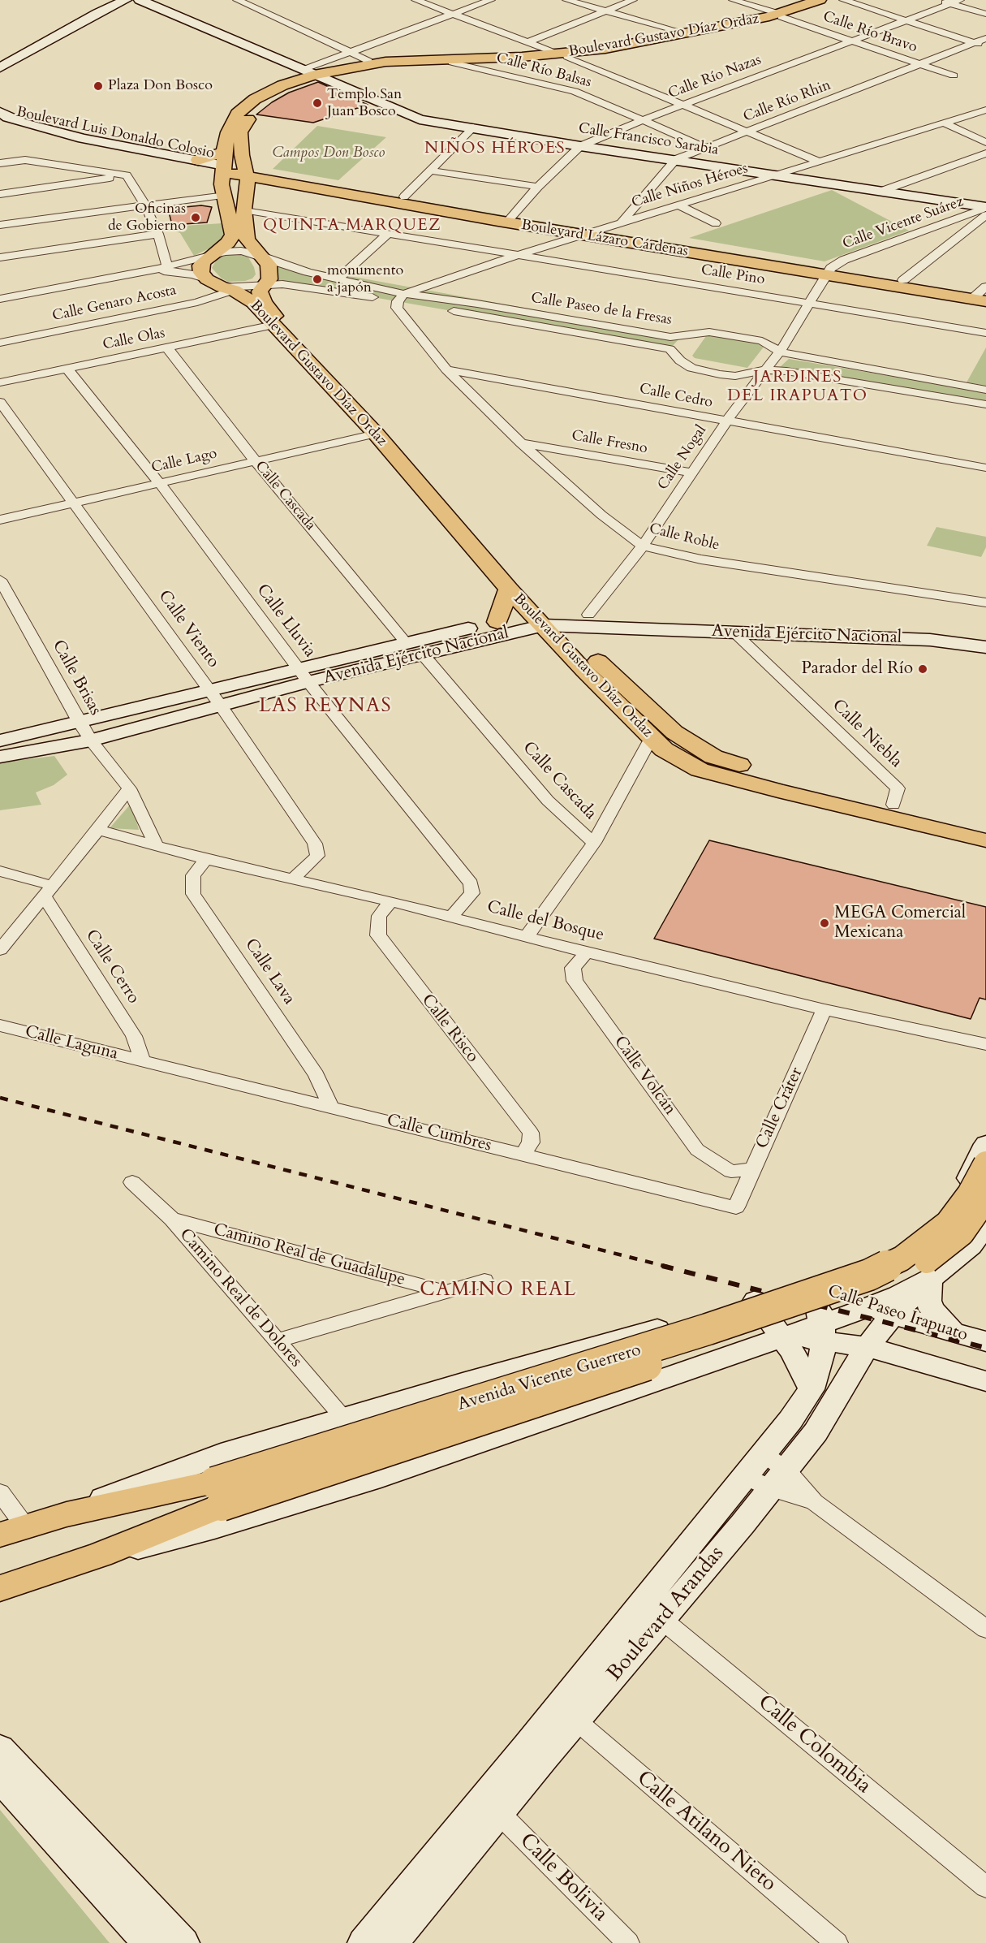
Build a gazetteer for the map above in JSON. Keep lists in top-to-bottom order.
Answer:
{
  "streets": {
    "main road": [
      "Boulevard Gustavo Díaz Ordaz",
      "Boulevard Luis Donaldo Colosio",
      "Calle Francisco Sarabia",
      "Boulevard Lázaro Cárdenas",
      "Avenida Ejército Nacional",
      "Calle Paseo Irapuato",
      "Avenida Vicente Guerrero",
      "Boulevard Arandas"
    ],
    "street": [
      "Calle Río Bravo",
      "Calle Río Balsas",
      "Calle Río Nazas",
      "Calle Río Rhin",
      "Calle Niños Héroes",
      "Calle Vicente Suárez",
      "Calle Pino",
      "Calle Genaro Acosta",
      "Calle Paseo de la Fresas",
      "Calle Olas",
      "Calle Cedro",
      "Calle Fresno",
      "Calle Nogal",
      "Calle Lago",
      "Calle Cascada",
      "Calle Roble",
      "Calle Lluvia",
      "Calle Viento",
      "Calle Brisas",
      "Calle Niebla",
      "Calle del Bosque",
      "Calle Cerro",
      "Calle Lava",
      "Calle Risco",
      "Calle Laguna",
      "Calle Volcán",
      "Calle Cráter",
      "Calle Cumbres",
      "Camino Real de Guadalupe",
      "Camino Real de Dolores",
      "Calle Colombia",
      "Calle Atilano Nieto",
      "Calle Bolivia"
    ]
  },
  "crossings": [
    ["Calle Río Bravo", "Boulevard Gustavo Díaz Ordaz"],
    ["Calle Río Bravo", "Calle Río Nazas"],
    ["Calle Río Bravo", "Calle Río Rhin"],
    ["Boulevard Gustavo Díaz Ordaz", "Calle Río Balsas"],
    ["Boulevard Gustavo Díaz Ordaz", "Boulevard Luis Donaldo Colosio"],
    ["Boulevard Gustavo Díaz Ordaz", "Calle Francisco Sarabia"],
    ["Boulevard Gustavo Díaz Ordaz", "Boulevard Lázaro Cárdenas"],
    ["Boulevard Gustavo Díaz Ordaz", "Calle Pino"],
    ["Boulevard Gustavo Díaz Ordaz", "Calle Genaro Acosta"],
    ["Boulevard Gustavo Díaz Ordaz", "Calle Paseo de la Fresas"],
    ["Boulevard Gustavo Díaz Ordaz", "Calle Olas"],
    ["Boulevard Gustavo Díaz Ordaz", "Calle Lago"],
    ["Boulevard Gustavo Díaz Ordaz", "Avenida Ejército Nacional"],
    ["Boulevard Gustavo Díaz Ordaz", "Calle Niebla"],
    ["Calle Río Balsas", "Calle Río Nazas"],
    ["Calle Río Balsas", "Calle Río Rhin"],
    ["Calle Río Nazas", "Calle Francisco Sarabia"],
    ["Calle Río Nazas", "Boulevard Lázaro Cárdenas"],
    ["Calle Río Rhin", "Calle Francisco Sarabia"],
    ["Calle Río Rhin", "Calle Niños Héroes"],
    ["Boulevard Luis Donaldo Colosio", "Boulevard Lázaro Cárdenas"],
    ["Calle Francisco Sarabia", "Calle Niños Héroes"],
    ["Calle Francisco Sarabia", "Calle Vicente Suárez"],
    ["Calle Niños Héroes", "Boulevard Lázaro Cárdenas"],
    ["Calle Niños Héroes", "Calle Pino"],
    ["Calle Niños Héroes", "Calle Paseo de la Fresas"],
    ["Calle Niños Héroes", "Calle Roble"],
    ["Calle Vicente Suárez", "Boulevard Lázaro Cárdenas"],
    ["Calle Vicente Suárez", "Calle Nogal"],
    ["Boulevard Lázaro Cárdenas", "Calle Nogal"],
    ["Calle Pino", "Calle Nogal"],
    ["Calle Genaro Acosta", "Calle Paseo de la Fresas"],
    ["Calle Paseo de la Fresas", "Calle Nogal"],
    ["Calle Paseo de la Fresas", "Calle Roble"],
    ["Calle Olas", "Calle Cascada"],
    ["Calle Olas", "Calle Lluvia"],
    ["Calle Cedro", "Calle Nogal"],
    ["Calle Cedro", "Calle Roble"],
    ["Calle Fresno", "Calle Nogal"],
    ["Calle Fresno", "Calle Roble"],
    ["Calle Nogal", "Calle Roble"],
    ["Calle Nogal", "Avenida Ejército Nacional"],
    ["Calle Lago", "Calle Cascada"],
    ["Calle Lago", "Calle Lluvia"],
    ["Calle Lago", "Calle Viento"],
    ["Calle Cascada", "Avenida Ejército Nacional"],
    ["Calle Lluvia", "Avenida Ejército Nacional"],
    ["Calle Lluvia", "Calle del Bosque"],
    ["Calle Viento", "Avenida Ejército Nacional"],
    ["Calle Viento", "Calle del Bosque"],
    ["Avenida Ejército Nacional", "Calle Brisas"],
    ["Avenida Ejército Nacional", "Calle Niebla"],
    ["Calle Brisas", "Calle del Bosque"],
    ["Calle del Bosque", "Calle Lava"],
    ["Calle del Bosque", "Calle Risco"],
    ["Calle del Bosque", "Calle Volcán"],
    ["Calle del Bosque", "Calle Cráter"],
    ["Calle Cerro", "Calle Laguna"],
    ["Calle Cerro", "Calle Cumbres"],
    ["Calle Lava", "Calle Cumbres"],
    ["Calle Risco", "Calle Cumbres"],
    ["Calle Laguna", "Calle Cumbres"],
    ["Calle Volcán", "Calle Cráter"],
    ["Calle Cráter", "Calle Cumbres"],
    ["Camino Real de Guadalupe", "Camino Real de Dolores"],
    ["Calle Paseo Irapuato", "Boulevard Arandas"],
    ["Boulevard Arandas", "Calle Colombia"],
    ["Boulevard Arandas", "Calle Atilano Nieto"],
    ["Boulevard Arandas", "Calle Bolivia"]
  ],
  "districts": [
    "NIÑOS HÉROES",
    "QUINTA MARQUEZ",
    "JARDINES DEL IRAPUATO",
    "LAS REYNAS",
    "CAMINO REAL"
  ],
  "parks": ["Campos Don Bosco"],
  "places": [
    "Plaza Don Bosco",
    "Templo San Juan Bosco",
    "Oficinas de Gobierno",
    "monumento a japón",
    "Parador del Río",
    "MEGA Comercial Mexicana"
  ]
}
